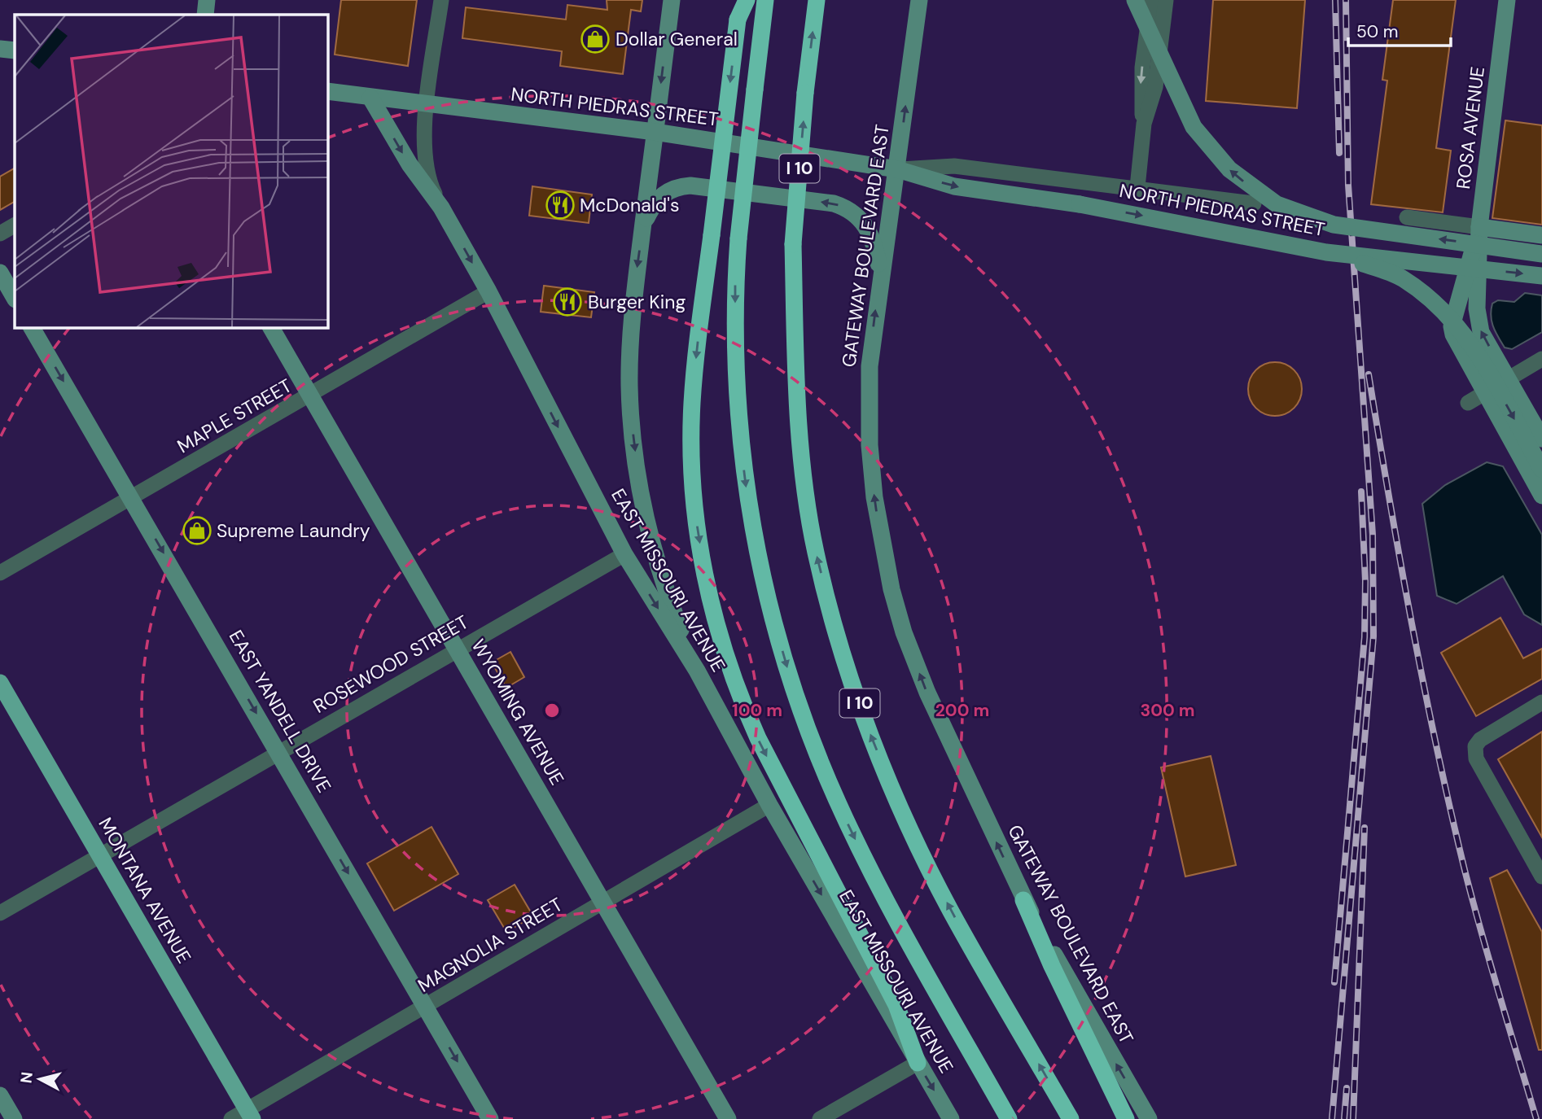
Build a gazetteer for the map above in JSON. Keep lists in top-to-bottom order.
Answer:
{
  "streets": {
    "highway": ["I 10"],
    "main road": [
      "NORTH PIEDRAS STREET",
      "ROSA AVENUE",
      "GATEWAY BOULEVARD EAST",
      "EAST MISSOURI AVENUE",
      "EAST YANDELL DRIVE",
      "WYOMING AVENUE",
      "MONTANA AVENUE"
    ],
    "street": ["MAPLE STREET", "ROSEWOOD STREET", "MAGNOLIA STREET"]
  },
  "crossings": [
    ["NORTH PIEDRAS STREET", "GATEWAY BOULEVARD EAST"],
    ["NORTH PIEDRAS STREET", "EAST MISSOURI AVENUE"],
    ["MAPLE STREET", "EAST MISSOURI AVENUE"],
    ["MAPLE STREET", "EAST YANDELL DRIVE"],
    ["MAPLE STREET", "WYOMING AVENUE"],
    ["EAST MISSOURI AVENUE", "ROSEWOOD STREET"],
    ["EAST MISSOURI AVENUE", "MAGNOLIA STREET"],
    ["ROSEWOOD STREET", "EAST YANDELL DRIVE"],
    ["ROSEWOOD STREET", "WYOMING AVENUE"],
    ["ROSEWOOD STREET", "MONTANA AVENUE"],
    ["EAST YANDELL DRIVE", "MAGNOLIA STREET"],
    ["WYOMING AVENUE", "MAGNOLIA STREET"],
    ["MONTANA AVENUE", "MAGNOLIA STREET"]
  ],
  "one_way": ["GATEWAY BOULEVARD EAST", "EAST MISSOURI AVENUE", "EAST YANDELL DRIVE"],
  "places": {
    "shop": ["Dollar General", "Supreme Laundry"],
    "restaurant": ["McDonald's", "Burger King"]
  },
  "scale_bar": "50 m",
  "north": "left",
  "rings": ["100 m", "200 m", "300 m"]
}
